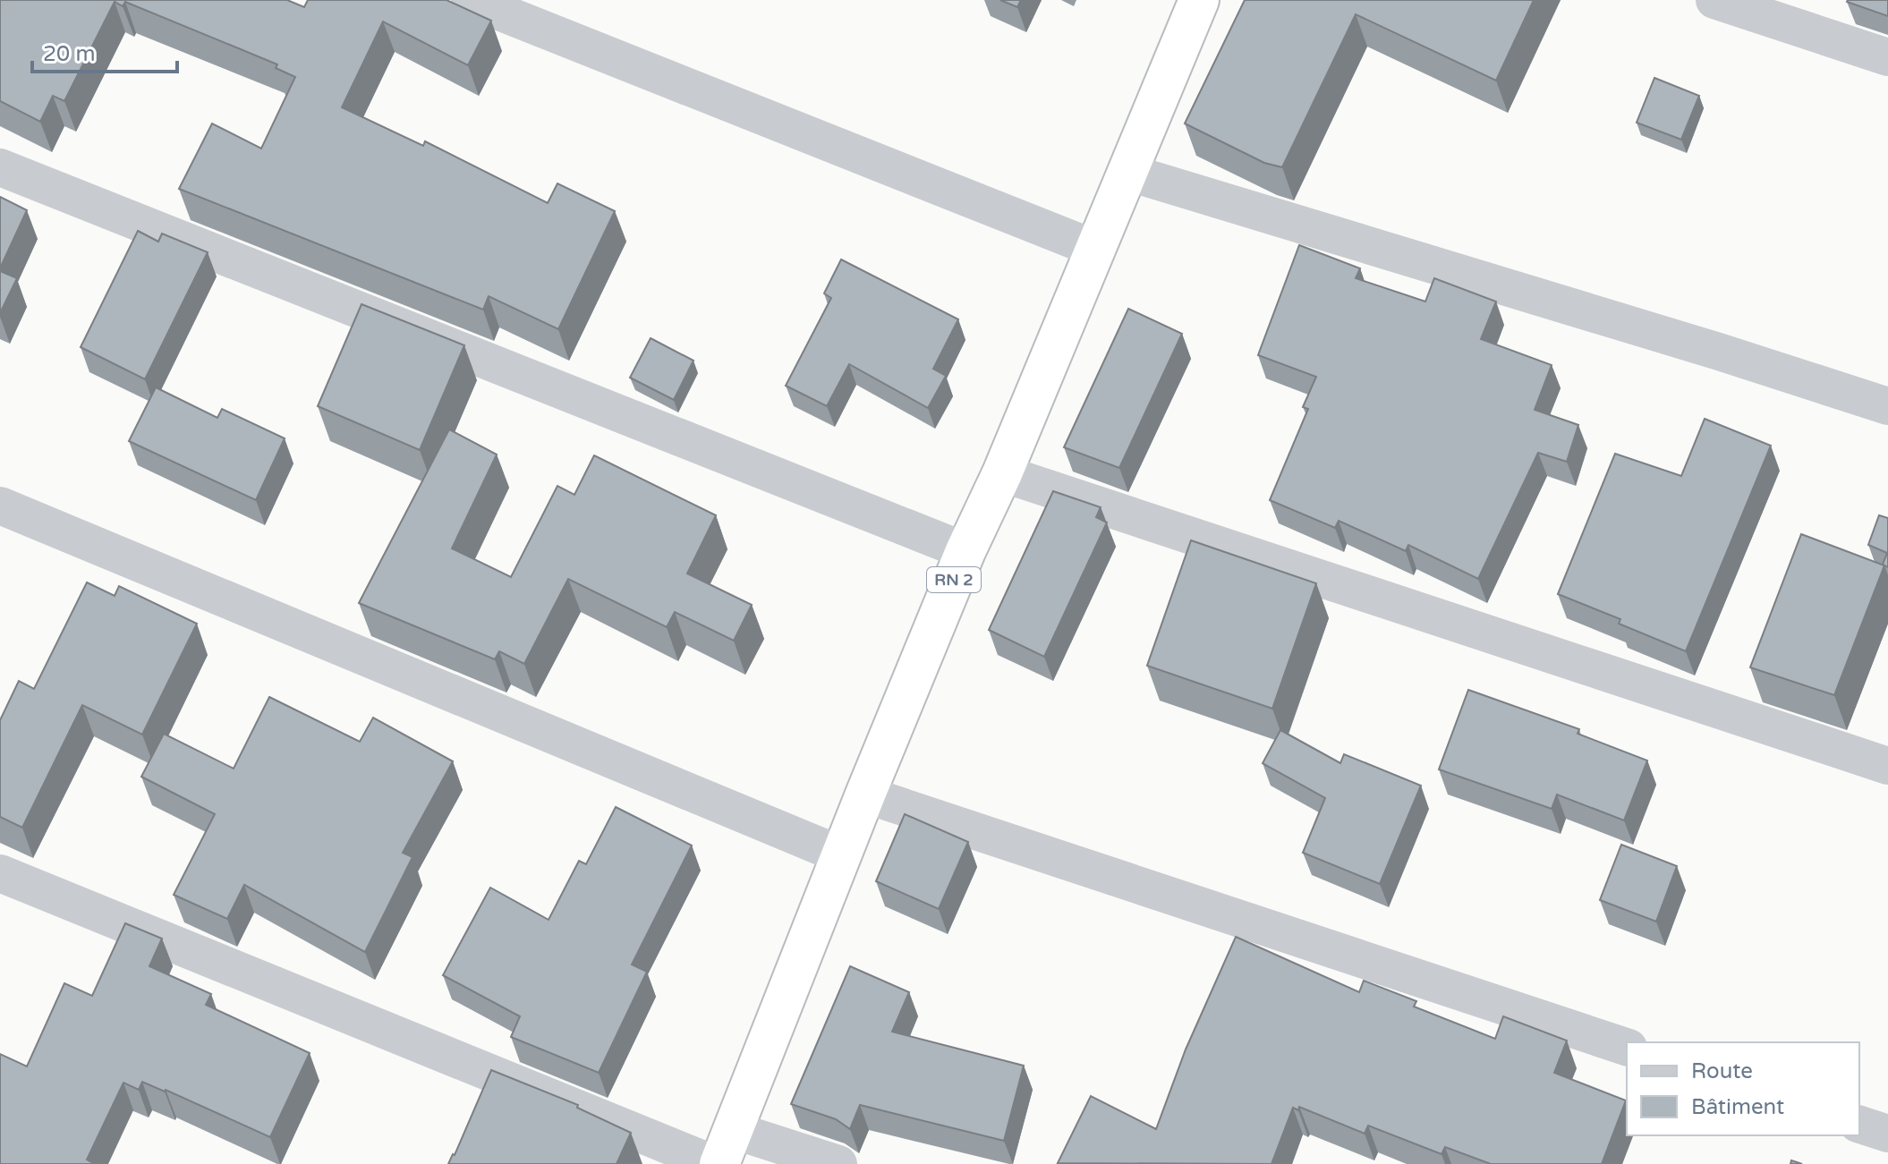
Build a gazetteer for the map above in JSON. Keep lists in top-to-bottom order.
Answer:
{
  "streets": {
    "highway": ["RN 2"]
  },
  "legend": ["Route", "Bâtiment"],
  "scale_bar": "20 m"
}
